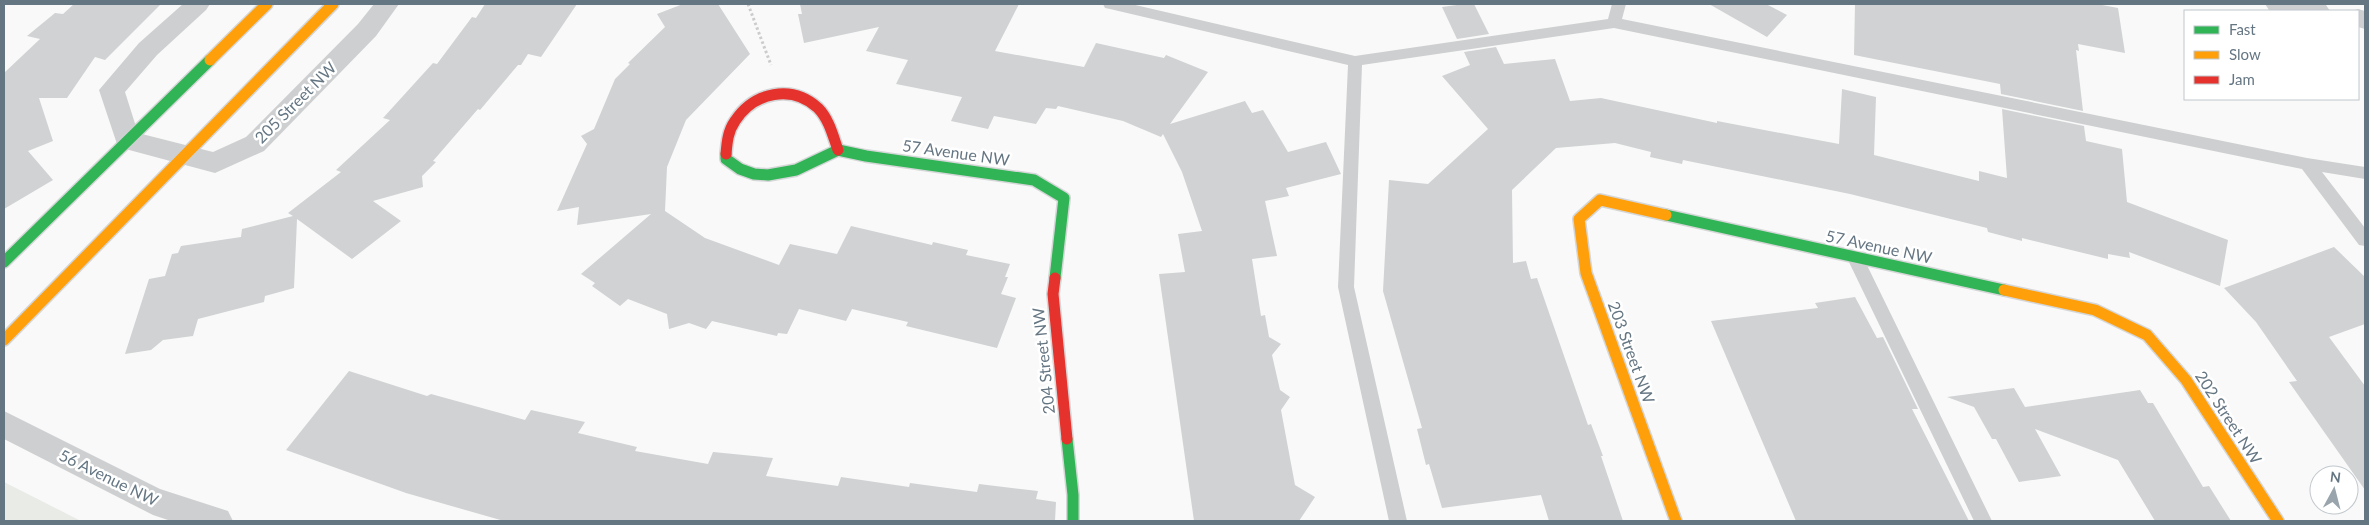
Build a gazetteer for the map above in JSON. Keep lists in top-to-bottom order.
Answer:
{
  "streets": {
    "street": [
      "205 Street NW",
      "57 Avenue NW",
      "203 Street NW",
      "204 Street NW",
      "202 Street NW",
      "56 Avenue NW"
    ]
  },
  "crossings": [
    ["57 Avenue NW", "203 Street NW"],
    ["57 Avenue NW", "204 Street NW"],
    ["57 Avenue NW", "202 Street NW"]
  ],
  "legend": ["Fast", "Slow", "Jam"],
  "north": "top"
}
